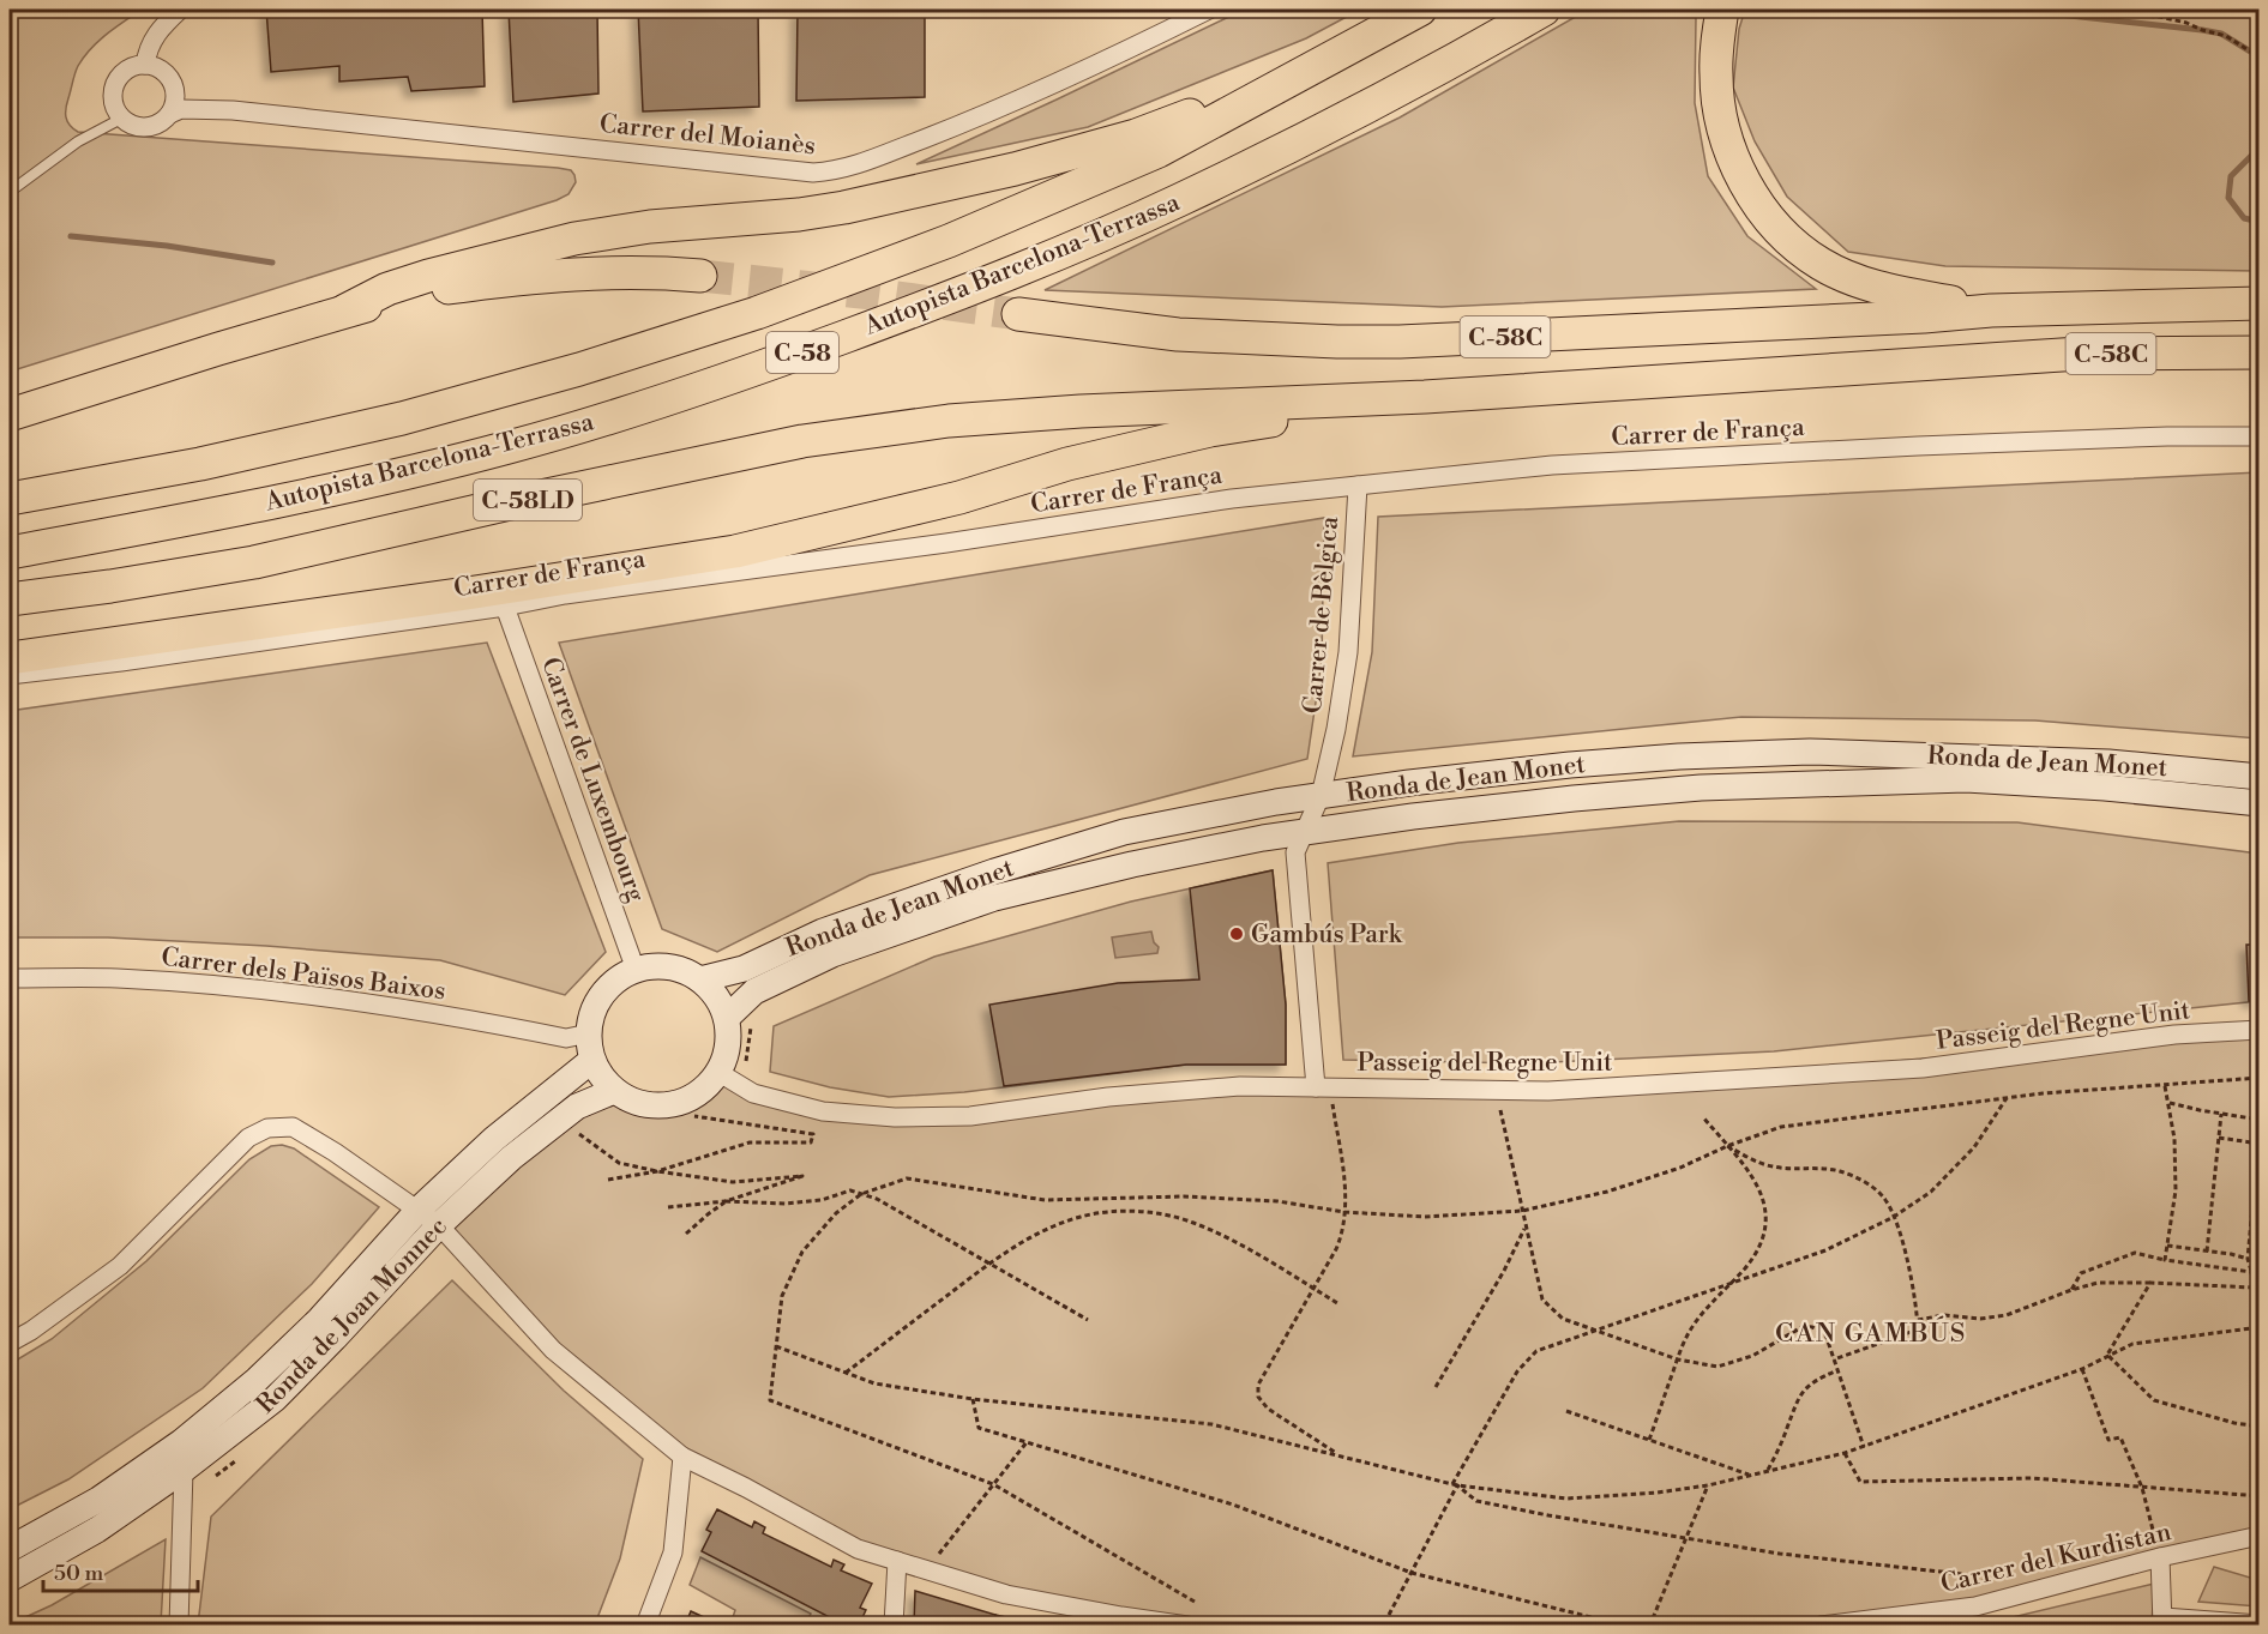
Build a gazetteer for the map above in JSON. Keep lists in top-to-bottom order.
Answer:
{
  "streets": {
    "highway": [
      "Autopista Barcelona-Terrassa",
      "C-58C",
      "C-58",
      "C-58LD"
    ],
    "street": [
      "Carrer del Moianès",
      "Carrer de França",
      "Carrer de Bèlgica",
      "Ronda de Jean Monet",
      "Carrer de Luxembourg",
      "Carrer dels Països Baixos",
      "Passeig del Regne Unit",
      "Ronda de Joan Monnec",
      "Carrer del Kurdistan"
    ]
  },
  "crossings": [
    ["C-58C", "C-58LD"],
    ["Carrer de França", "Carrer de Bèlgica"],
    ["Carrer de França", "Carrer de Luxembourg"],
    ["Carrer de Bèlgica", "Ronda de Jean Monet"],
    ["Carrer de Bèlgica", "Passeig del Regne Unit"],
    ["Ronda de Jean Monet", "Carrer de Luxembourg"],
    ["Ronda de Jean Monet", "Carrer dels Països Baixos"],
    ["Ronda de Jean Monet", "Passeig del Regne Unit"],
    ["Ronda de Jean Monet", "Ronda de Joan Monnec"],
    ["Carrer de Luxembourg", "Carrer dels Països Baixos"],
    ["Carrer de Luxembourg", "Passeig del Regne Unit"],
    ["Carrer de Luxembourg", "Ronda de Joan Monnec"],
    ["Carrer dels Països Baixos", "Passeig del Regne Unit"],
    ["Carrer dels Països Baixos", "Ronda de Joan Monnec"],
    ["Passeig del Regne Unit", "Ronda de Joan Monnec"]
  ],
  "districts": ["CAN GAMBÚS"],
  "places": ["Gambús Park"],
  "scale_bar": "50 m"
}
